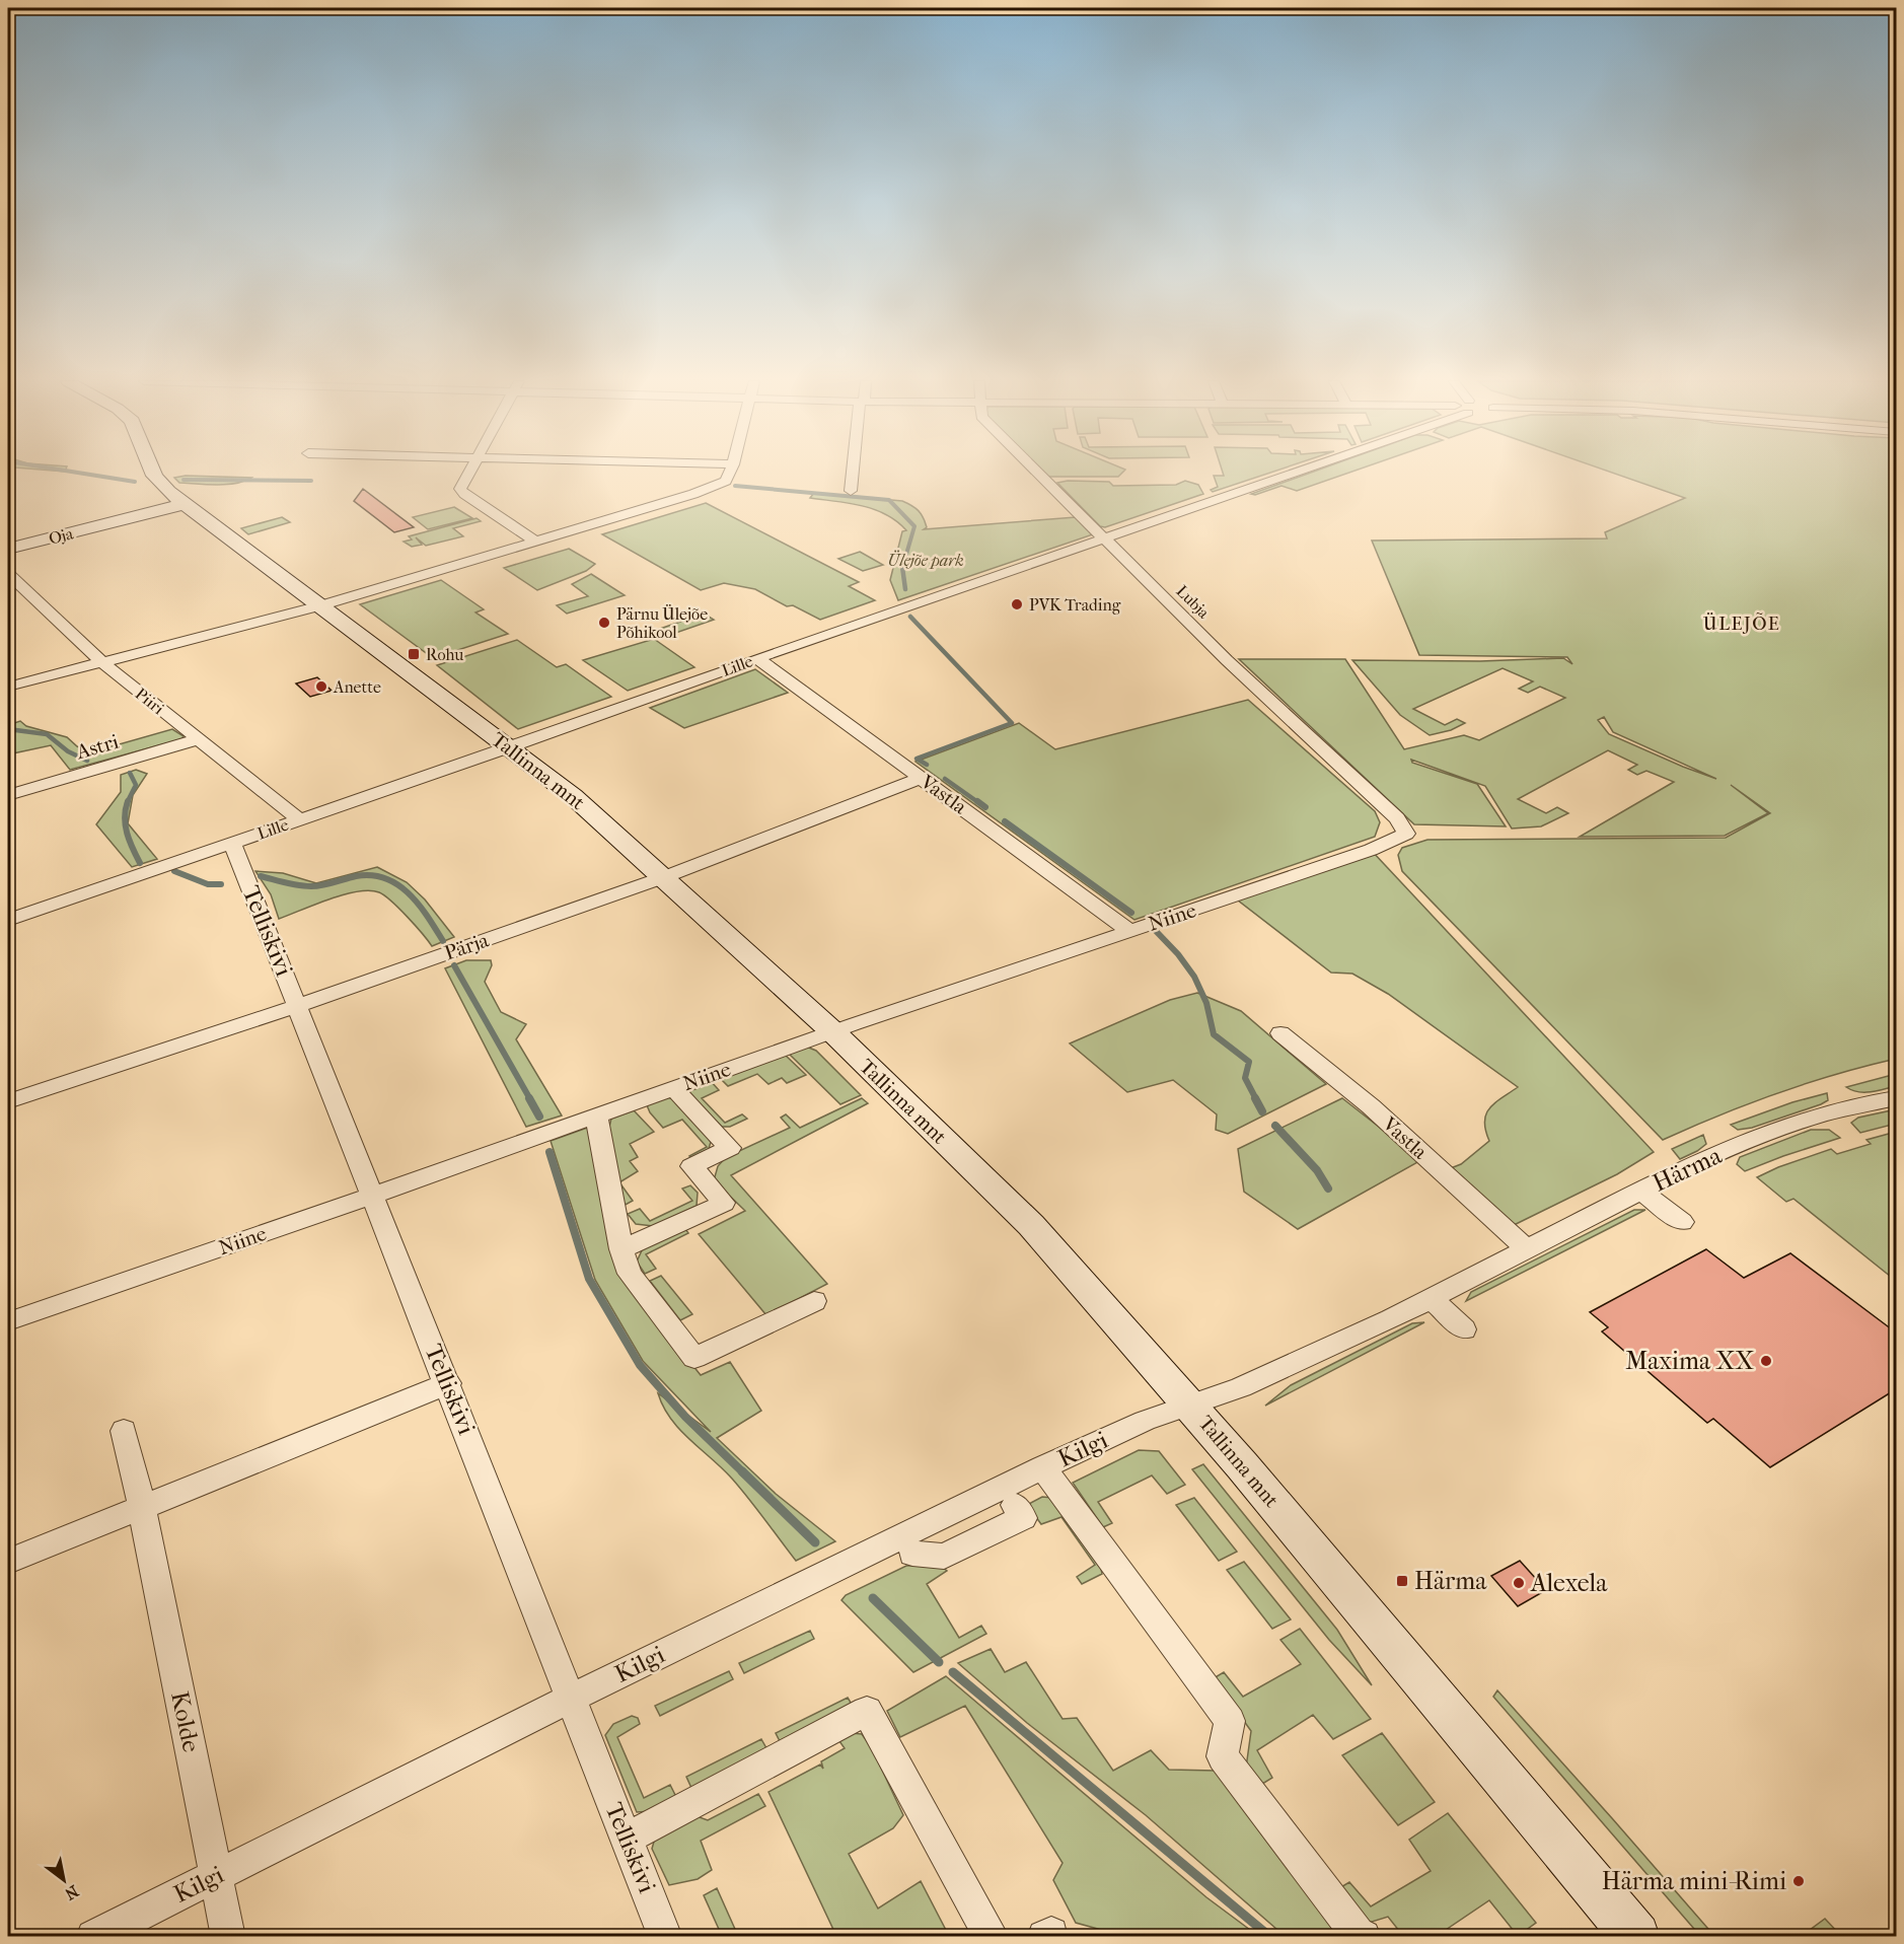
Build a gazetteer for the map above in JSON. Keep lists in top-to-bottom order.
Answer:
{
  "streets": {
    "main road": ["Oja", "Tallinna mnt"],
    "street": [
      "Lubja",
      "Lille",
      "Piiri",
      "Astri",
      "Vastla",
      "Niine",
      "Telliskivi",
      "Pärja",
      "Härma",
      "Kilgi",
      "Kolde"
    ]
  },
  "crossings": [
    ["Oja", "Tallinna mnt"],
    ["Lubja", "Lille"],
    ["Lubja", "Niine"],
    ["Lille", "Piiri"],
    ["Lille", "Tallinna mnt"],
    ["Lille", "Vastla"],
    ["Lille", "Telliskivi"],
    ["Piiri", "Astri"],
    ["Tallinna mnt", "Niine"],
    ["Tallinna mnt", "Pärja"],
    ["Tallinna mnt", "Härma"],
    ["Tallinna mnt", "Kilgi"],
    ["Vastla", "Niine"],
    ["Vastla", "Pärja"],
    ["Vastla", "Härma"],
    ["Niine", "Telliskivi"],
    ["Telliskivi", "Pärja"],
    ["Telliskivi", "Kilgi"],
    ["Härma", "Kilgi"],
    ["Kilgi", "Kolde"]
  ],
  "districts": ["ÜLEJÕE"],
  "parks": ["Ülejõe park"],
  "places": {
    "other": [
      "PVK Trading",
      "Pärnu Ülejõe Põhikool",
      "Anette",
      "Maxima XX",
      "Alexela",
      "Härma mini-Rimi"
    ],
    "transit": ["Rohu", "Härma"]
  },
  "north": "bottom right"
}
